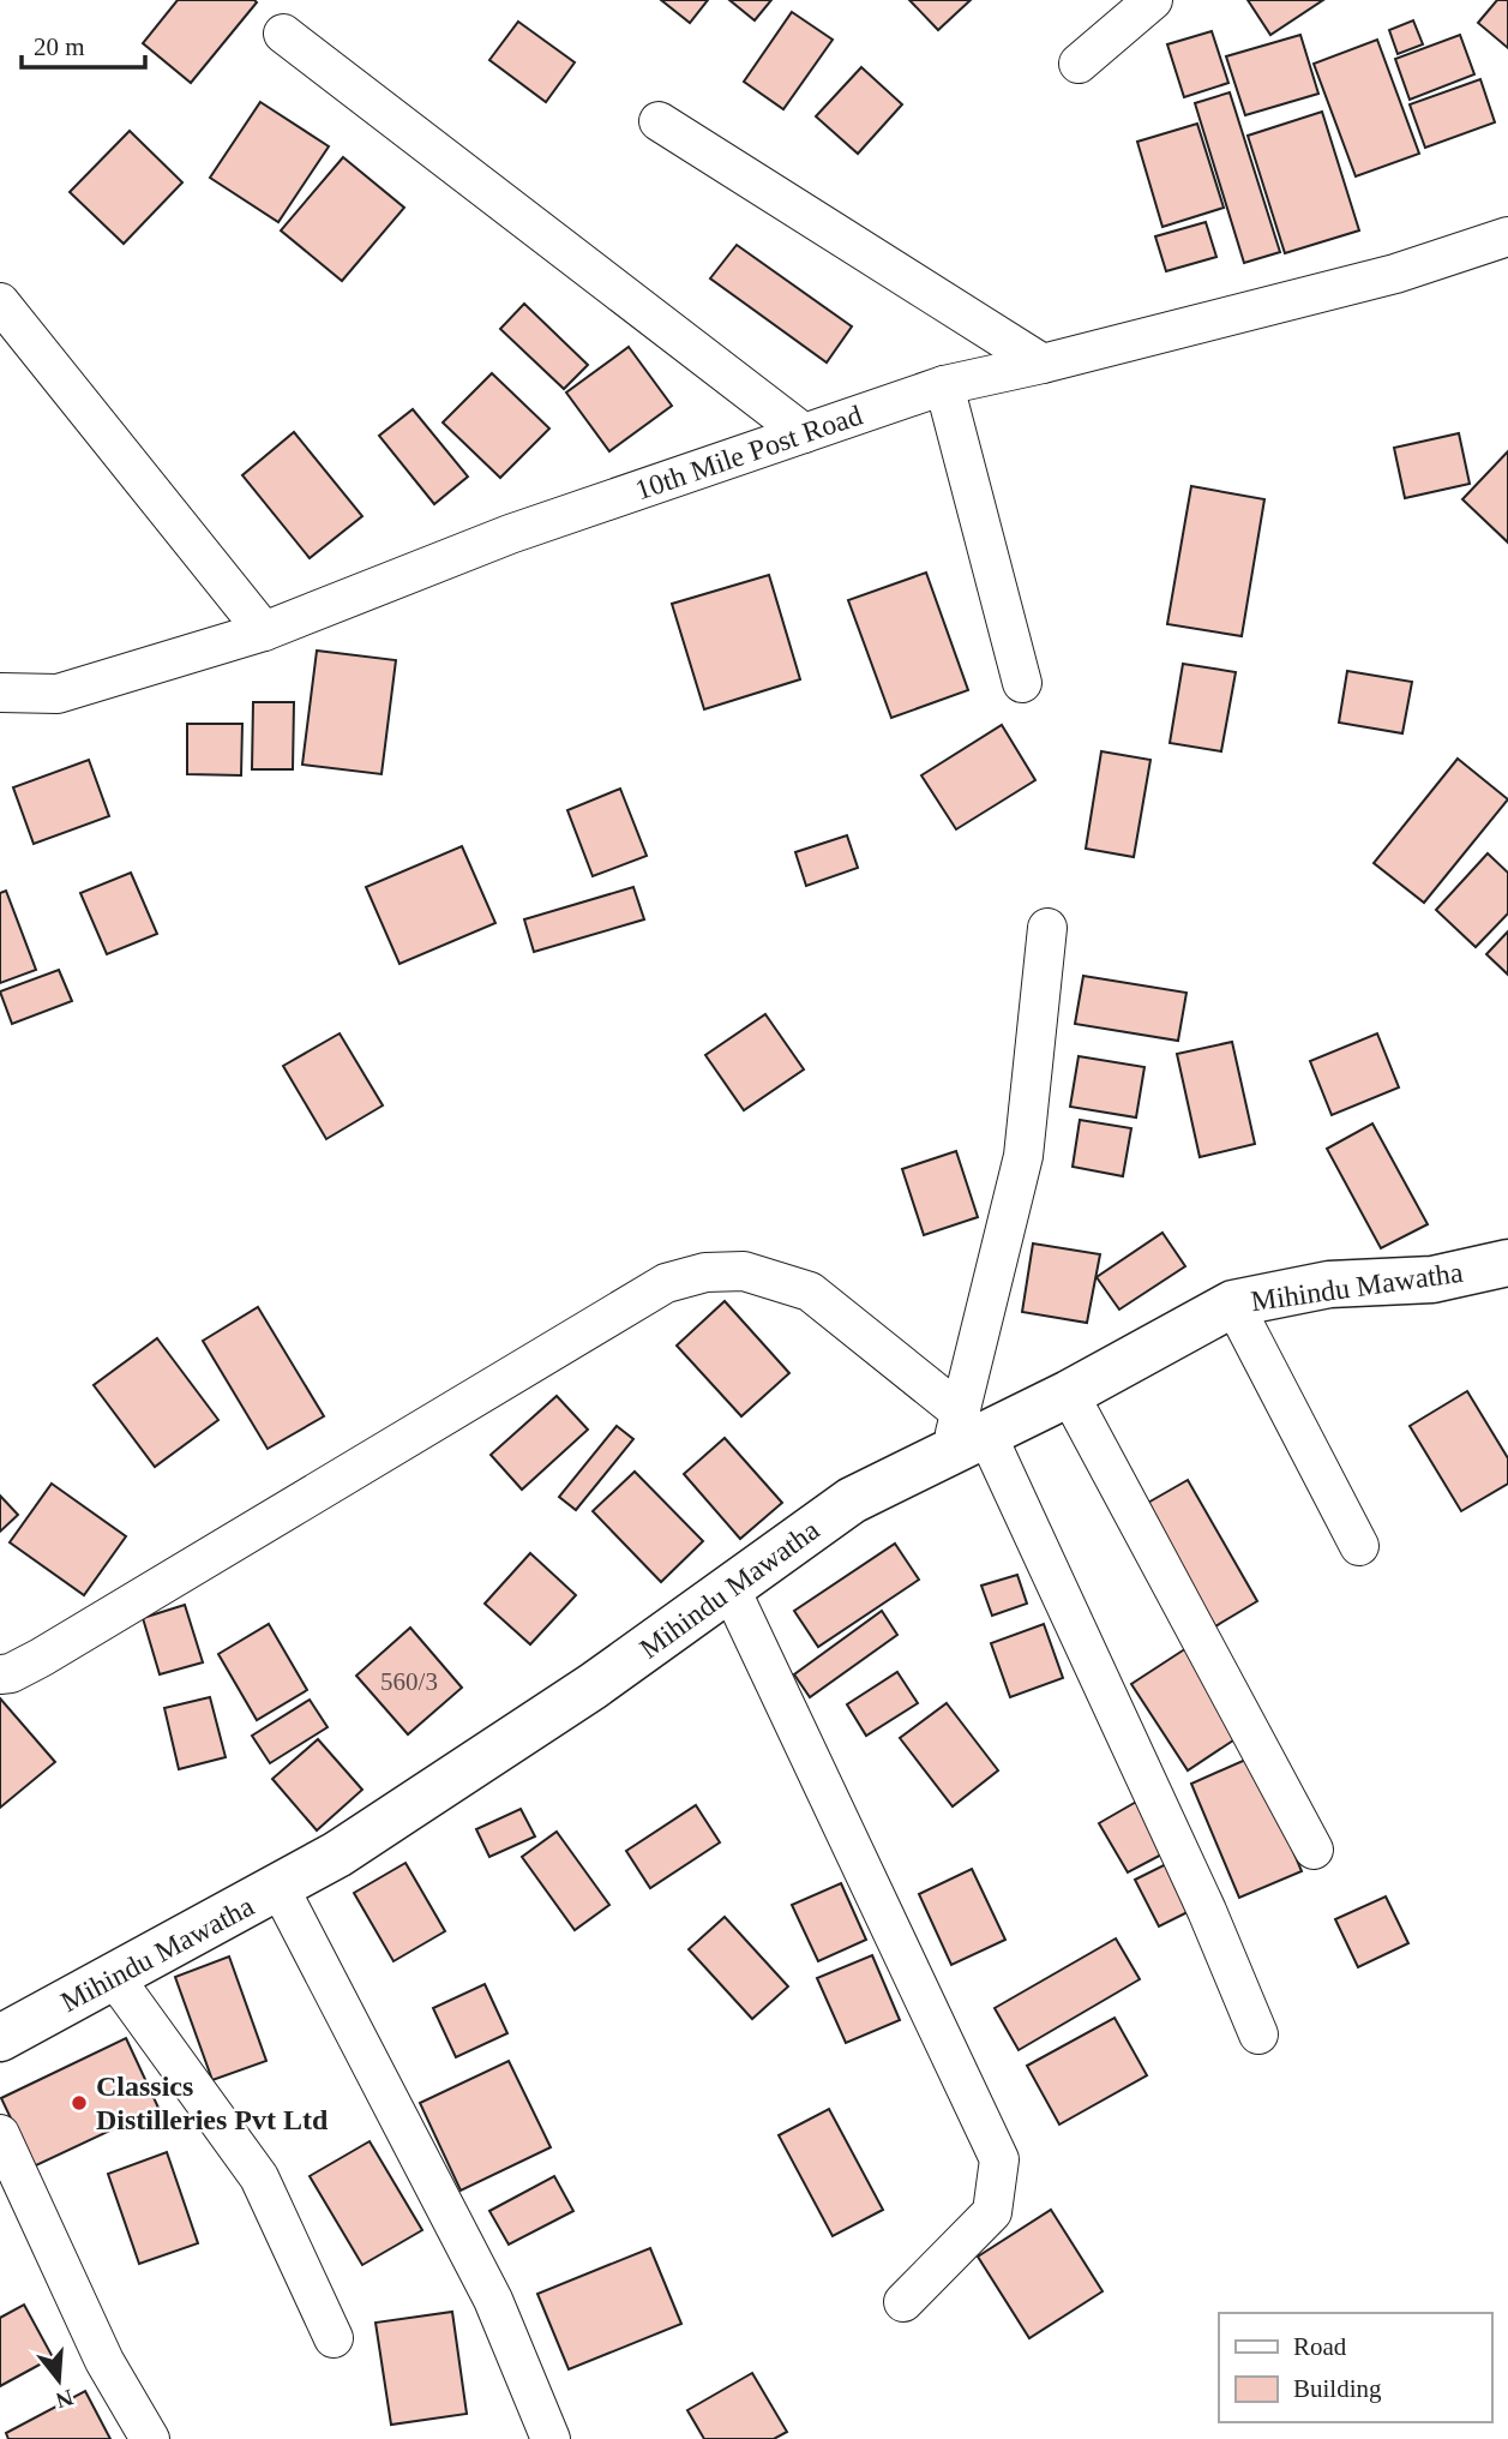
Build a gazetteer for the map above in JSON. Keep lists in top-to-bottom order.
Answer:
{
  "streets": {
    "street": ["10th Mile Post Road", "Mihindu Mawatha"]
  },
  "places": ["Classics Distilleries Pvt Ltd"],
  "house_numbers": ["560/3"],
  "legend": ["Road", "Building"],
  "scale_bar": "20 m",
  "north": "bottom"
}
